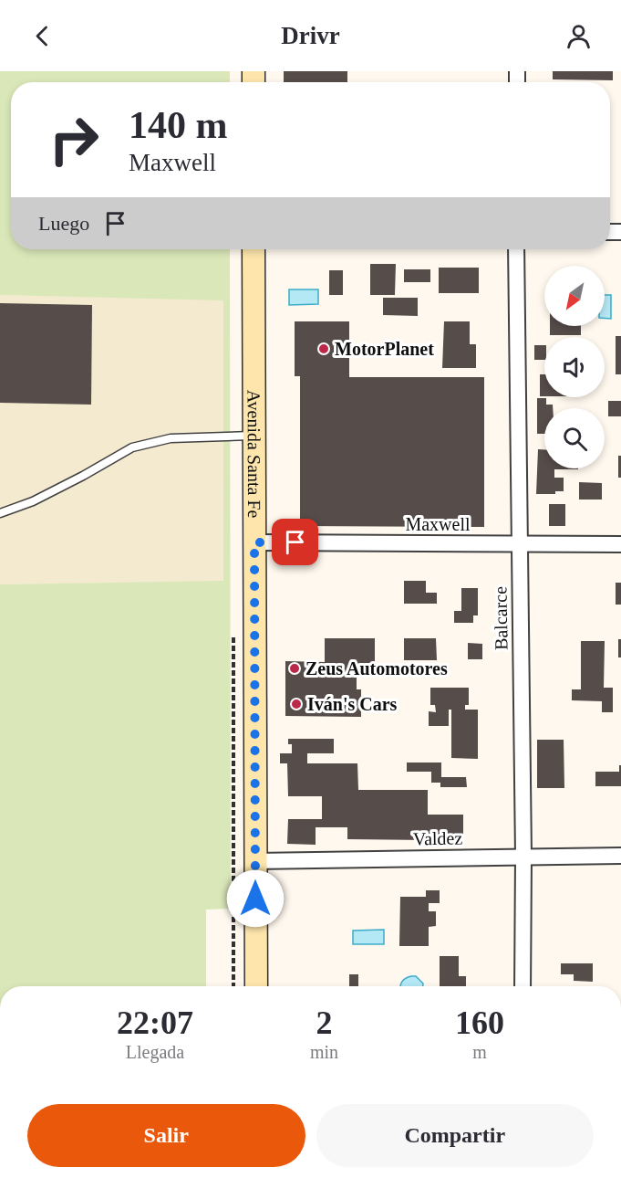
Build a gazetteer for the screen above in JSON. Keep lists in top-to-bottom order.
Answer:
{
  "streets": {
    "main road": ["Avenida Santa Fe"],
    "street": ["Maxwell", "Balcarce", "Valdez"]
  },
  "crossings": [
    ["Avenida Santa Fe", "Maxwell"],
    ["Avenida Santa Fe", "Valdez"],
    ["Maxwell", "Balcarce"],
    ["Balcarce", "Valdez"]
  ],
  "places": ["MotorPlanet", "Zeus Automotores", "Iván's Cars"],
  "north": "bottom left",
  "page": {
    "header": "Drivr",
    "turn": ["140 m", "Maxwell"],
    "then": "Luego",
    "eta": [
      "22:07",
      "Llegada",
      "2",
      "min",
      "160",
      "m"
    ],
    "buttons": ["Salir", "Compartir"]
  }
}
